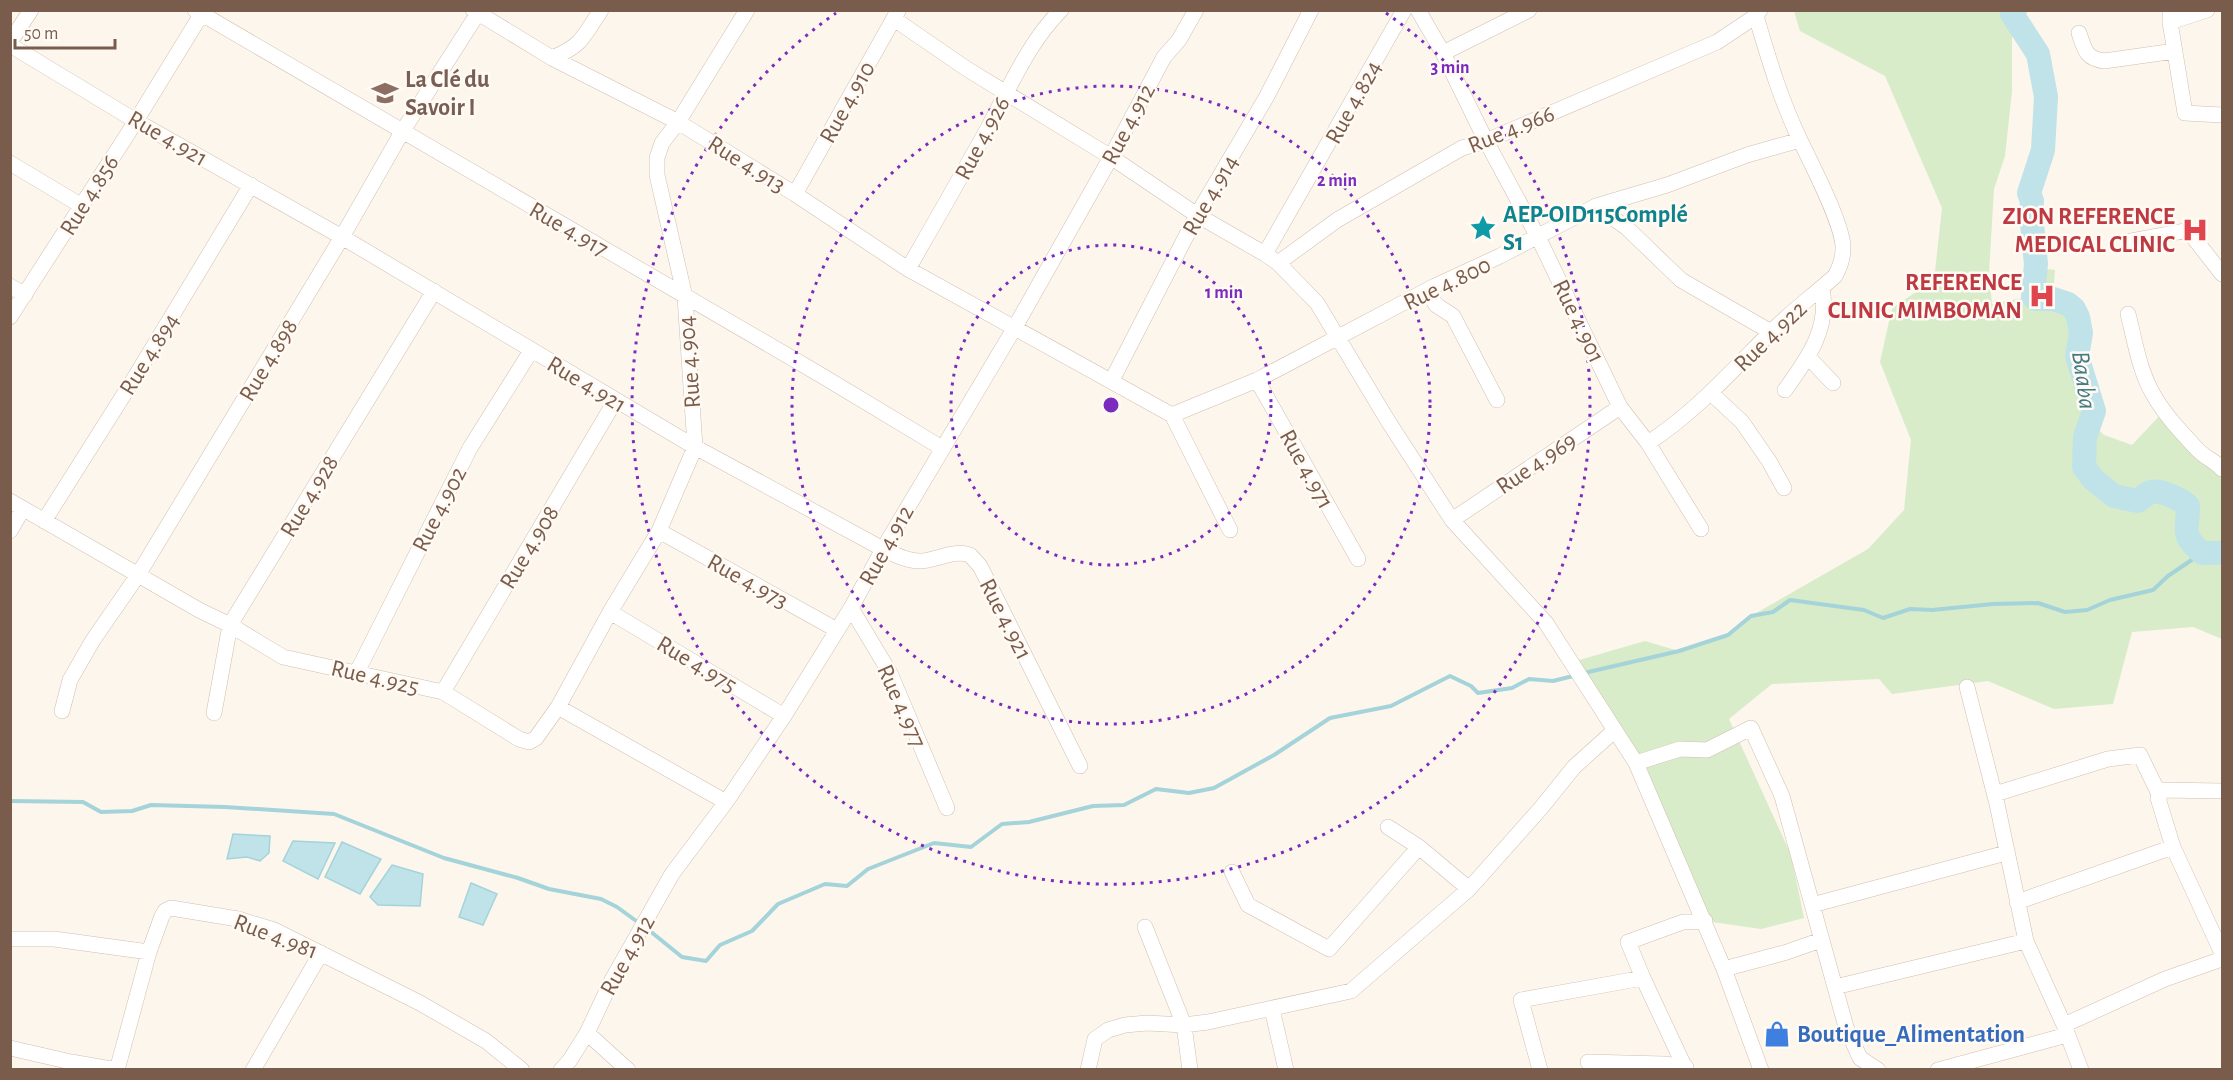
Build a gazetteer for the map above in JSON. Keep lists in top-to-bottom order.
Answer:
{
  "streets": {
    "street": [
      "Rue 4.910",
      "Rue 4.824",
      "Rue 4.912",
      "Rue 4.966",
      "Rue 4.921",
      "Rue 4.926",
      "Rue 4.913",
      "Rue 4.856",
      "Rue 4.914",
      "Rue 4.917",
      "Rue 4.800",
      "Rue 4.901",
      "Rue 4.922",
      "Rue 4.894",
      "Rue 4.898",
      "Rue 4.904",
      "Rue 4.969",
      "Rue 4.971",
      "Rue 4.928",
      "Rue 4.902",
      "Rue 4.908",
      "Rue 4.973",
      "Rue 4.975",
      "Rue 4.925",
      "Rue 4.977",
      "Rue 4.981"
    ]
  },
  "crossings": [
    ["Rue 4.910", "Rue 4.913"],
    ["Rue 4.824", "Rue 4.966"],
    ["Rue 4.912", "Rue 4.921"],
    ["Rue 4.912", "Rue 4.913"],
    ["Rue 4.912", "Rue 4.917"],
    ["Rue 4.912", "Rue 4.973"],
    ["Rue 4.912", "Rue 4.975"],
    ["Rue 4.912", "Rue 4.977"],
    ["Rue 4.966", "Rue 4.901"],
    ["Rue 4.921", "Rue 4.856"],
    ["Rue 4.921", "Rue 4.894"],
    ["Rue 4.921", "Rue 4.898"],
    ["Rue 4.921", "Rue 4.904"],
    ["Rue 4.921", "Rue 4.928"],
    ["Rue 4.921", "Rue 4.902"],
    ["Rue 4.921", "Rue 4.908"],
    ["Rue 4.926", "Rue 4.913"],
    ["Rue 4.913", "Rue 4.898"],
    ["Rue 4.913", "Rue 4.904"],
    ["Rue 4.856", "Rue 4.917"],
    ["Rue 4.917", "Rue 4.898"],
    ["Rue 4.917", "Rue 4.904"],
    ["Rue 4.800", "Rue 4.901"],
    ["Rue 4.800", "Rue 4.922"],
    ["Rue 4.800", "Rue 4.971"],
    ["Rue 4.901", "Rue 4.922"],
    ["Rue 4.901", "Rue 4.969"],
    ["Rue 4.894", "Rue 4.925"],
    ["Rue 4.898", "Rue 4.925"],
    ["Rue 4.904", "Rue 4.973"],
    ["Rue 4.904", "Rue 4.975"],
    ["Rue 4.904", "Rue 4.925"],
    ["Rue 4.928", "Rue 4.925"],
    ["Rue 4.902", "Rue 4.925"],
    ["Rue 4.908", "Rue 4.925"]
  ],
  "water": ["Baaba"],
  "places": {
    "school or university": ["La Clé du Savoir I"],
    "place": ["AEP-OID115Complé S1"],
    "hospital": ["ZION REFERENCE MEDICAL CLINIC", "REFERENCE CLINIC MIMBOMAN"],
    "shop": ["Boutique_Alimentation"]
  },
  "scale_bar": "50 m",
  "rings": ["3 min", "2 min", "1 min"]
}
